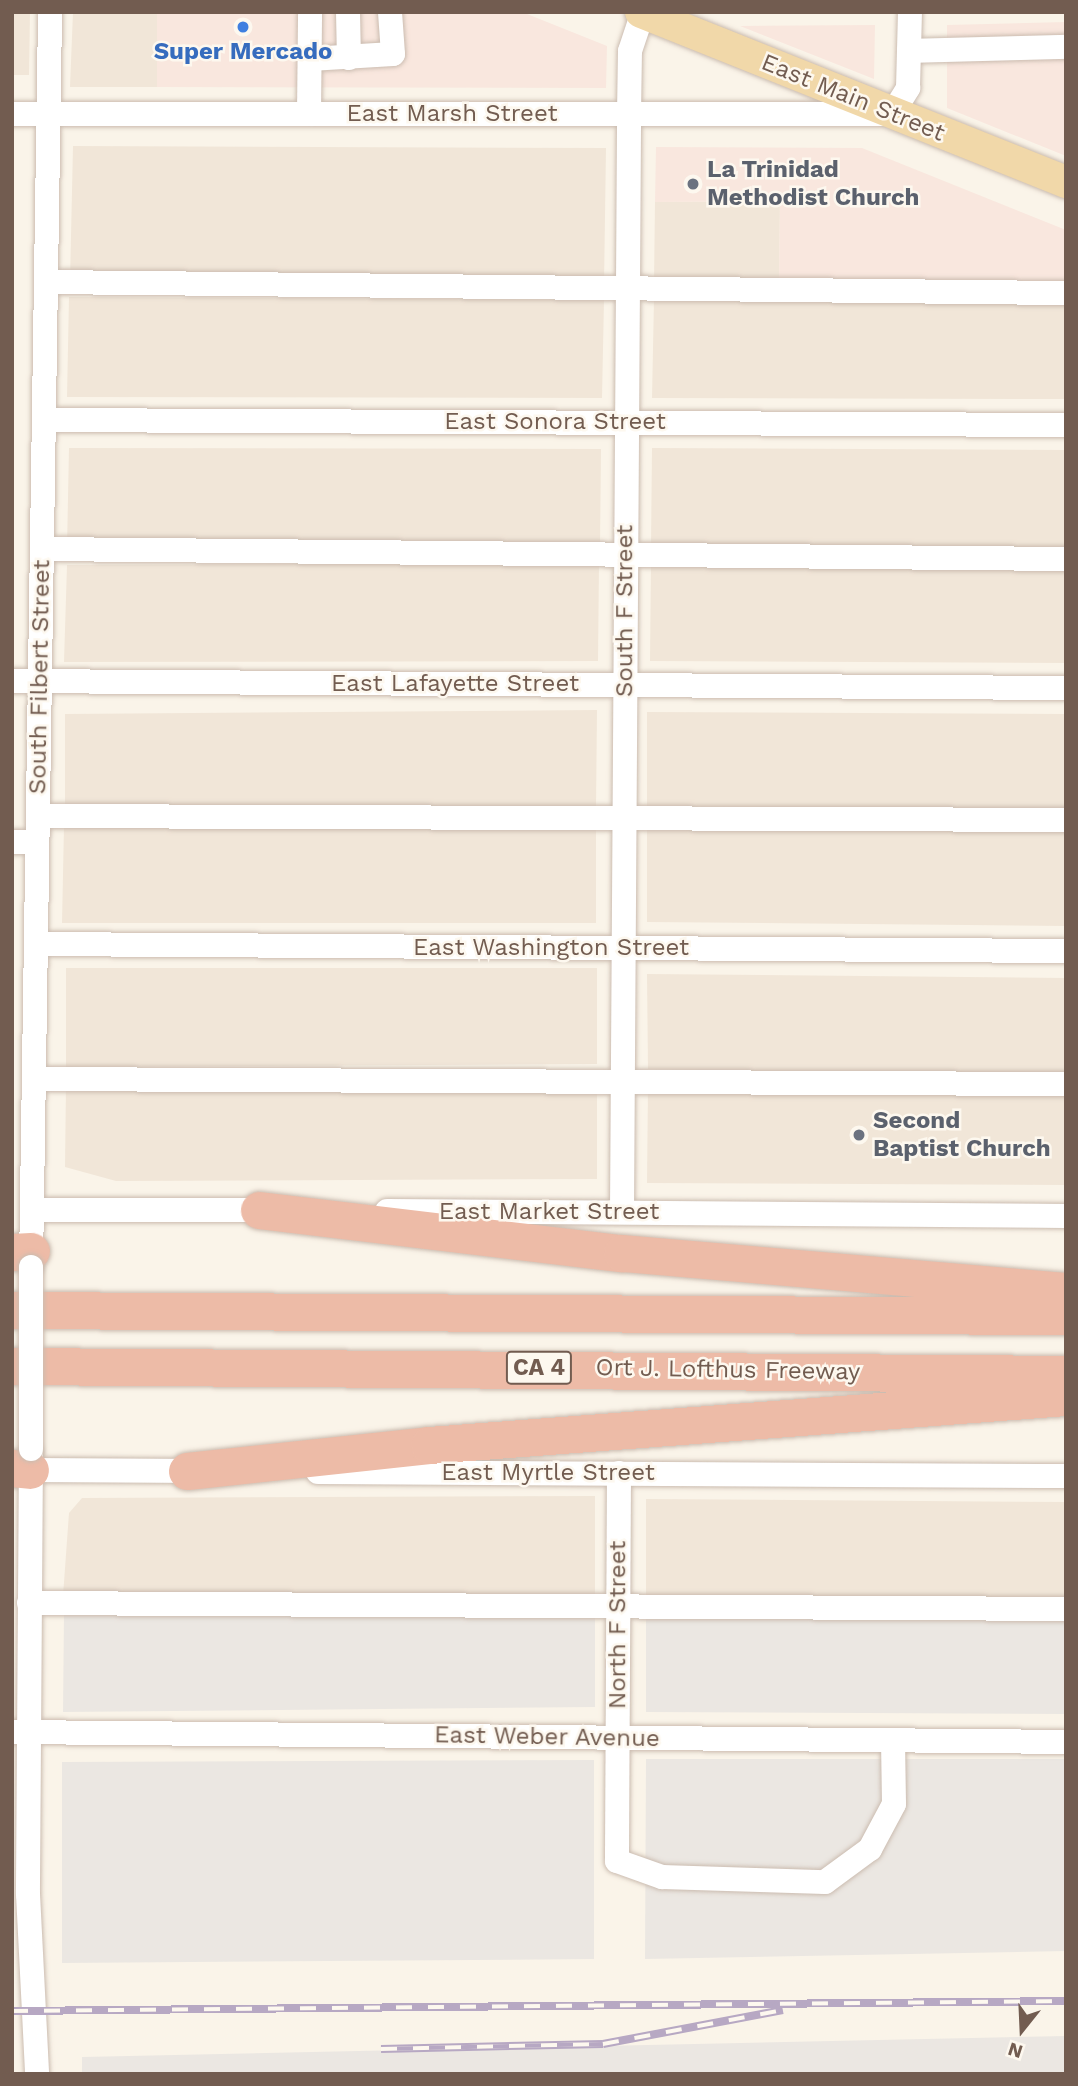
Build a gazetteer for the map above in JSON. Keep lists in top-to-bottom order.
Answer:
{
  "streets": {
    "highway": ["CA 4", "Ort J. Lofthus Freeway"],
    "main road": ["East Main Street"],
    "street": [
      "East Marsh Street",
      "East Sonora Street",
      "South F Street",
      "South Filbert Street",
      "East Lafayette Street",
      "East Washington Street",
      "East Market Street",
      "East Myrtle Street",
      "North F Street",
      "East Weber Avenue"
    ]
  },
  "crossings": [
    ["East Main Street", "East Marsh Street"],
    ["East Main Street", "South F Street"],
    ["East Marsh Street", "South F Street"],
    ["East Marsh Street", "South Filbert Street"],
    ["East Sonora Street", "South F Street"],
    ["East Sonora Street", "South Filbert Street"],
    ["South F Street", "East Lafayette Street"],
    ["South F Street", "East Washington Street"],
    ["South F Street", "East Market Street"],
    ["South Filbert Street", "East Lafayette Street"],
    ["South Filbert Street", "East Washington Street"],
    ["South Filbert Street", "East Market Street"],
    ["South Filbert Street", "Ort J. Lofthus Freeway"],
    ["South Filbert Street", "East Myrtle Street"],
    ["South Filbert Street", "East Weber Avenue"],
    ["East Myrtle Street", "North F Street"],
    ["North F Street", "East Weber Avenue"]
  ],
  "places": ["Super Mercado", "La Trinidad Methodist Church", "Second Baptist Church"],
  "north": "bottom"
}
